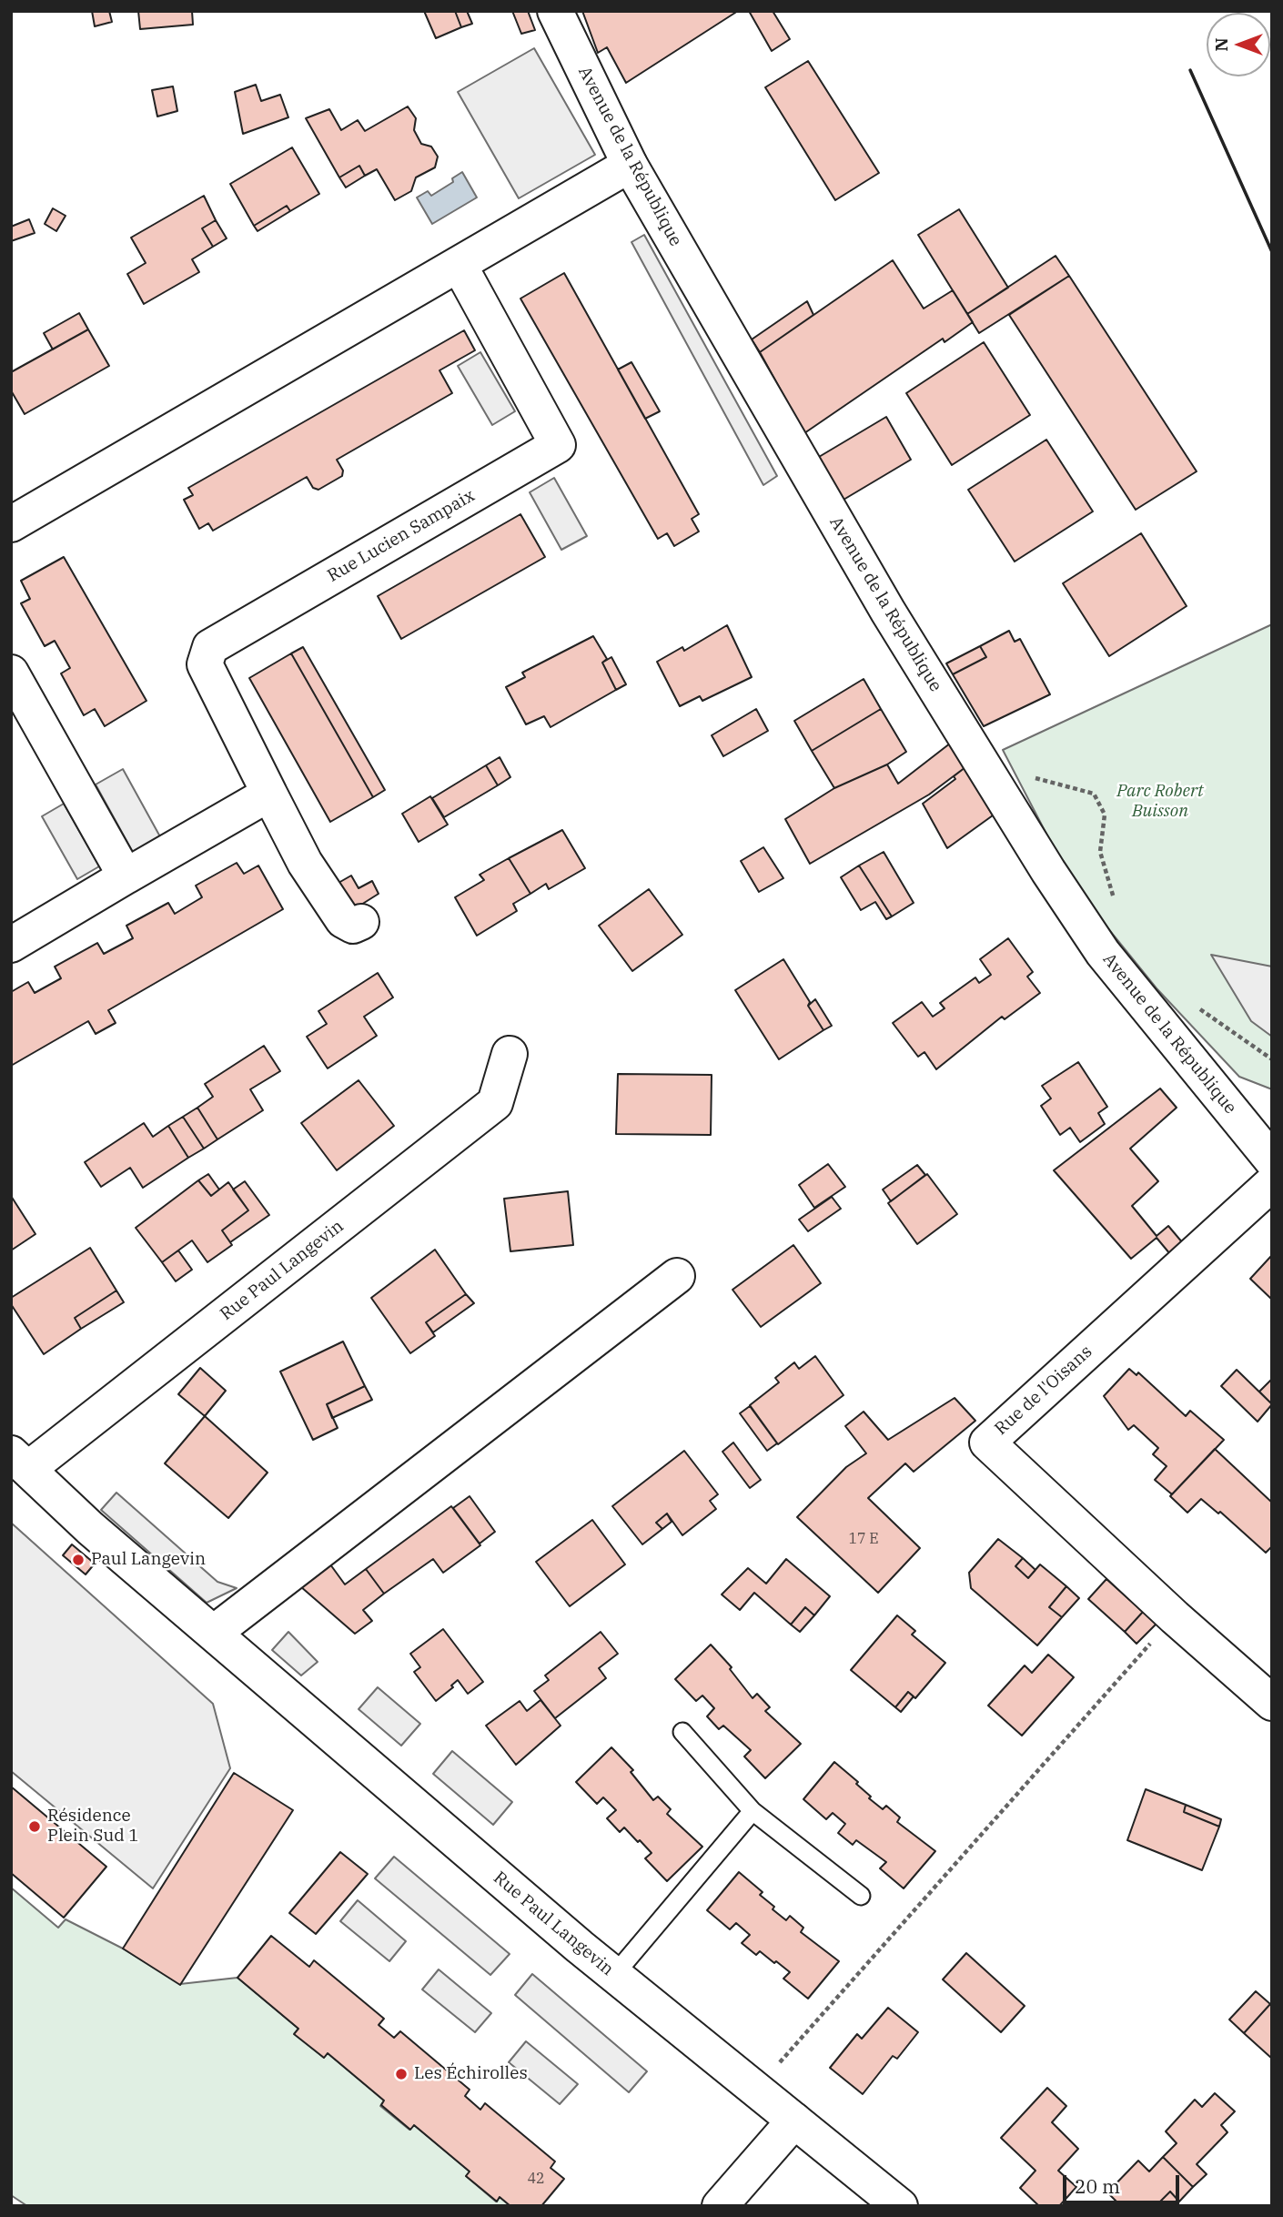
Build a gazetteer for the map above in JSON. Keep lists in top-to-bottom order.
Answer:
{
  "streets": {
    "street": [
      "Avenue de la République",
      "Rue Lucien Sampaix",
      "Rue Paul Langevin",
      "Rue de l'Oisans"
    ]
  },
  "parks": ["Parc Robert Buisson"],
  "places": ["Paul Langevin", "Résidence Plein Sud 1", "Les Échirolles"],
  "house_numbers": ["17 E", "42"],
  "scale_bar": "20 m",
  "north": "left"
}
